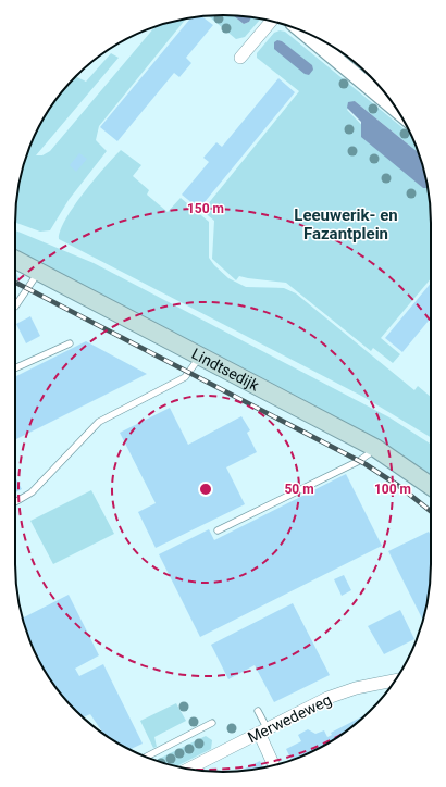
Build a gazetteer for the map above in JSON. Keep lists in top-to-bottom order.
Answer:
{
  "streets": {
    "main road": ["Lindtsedijk"],
    "street": ["Merwedeweg"]
  },
  "districts": ["Leeuwerik- en Fazantplein"],
  "rings": ["150 m", "50 m", "100 m"]
}
